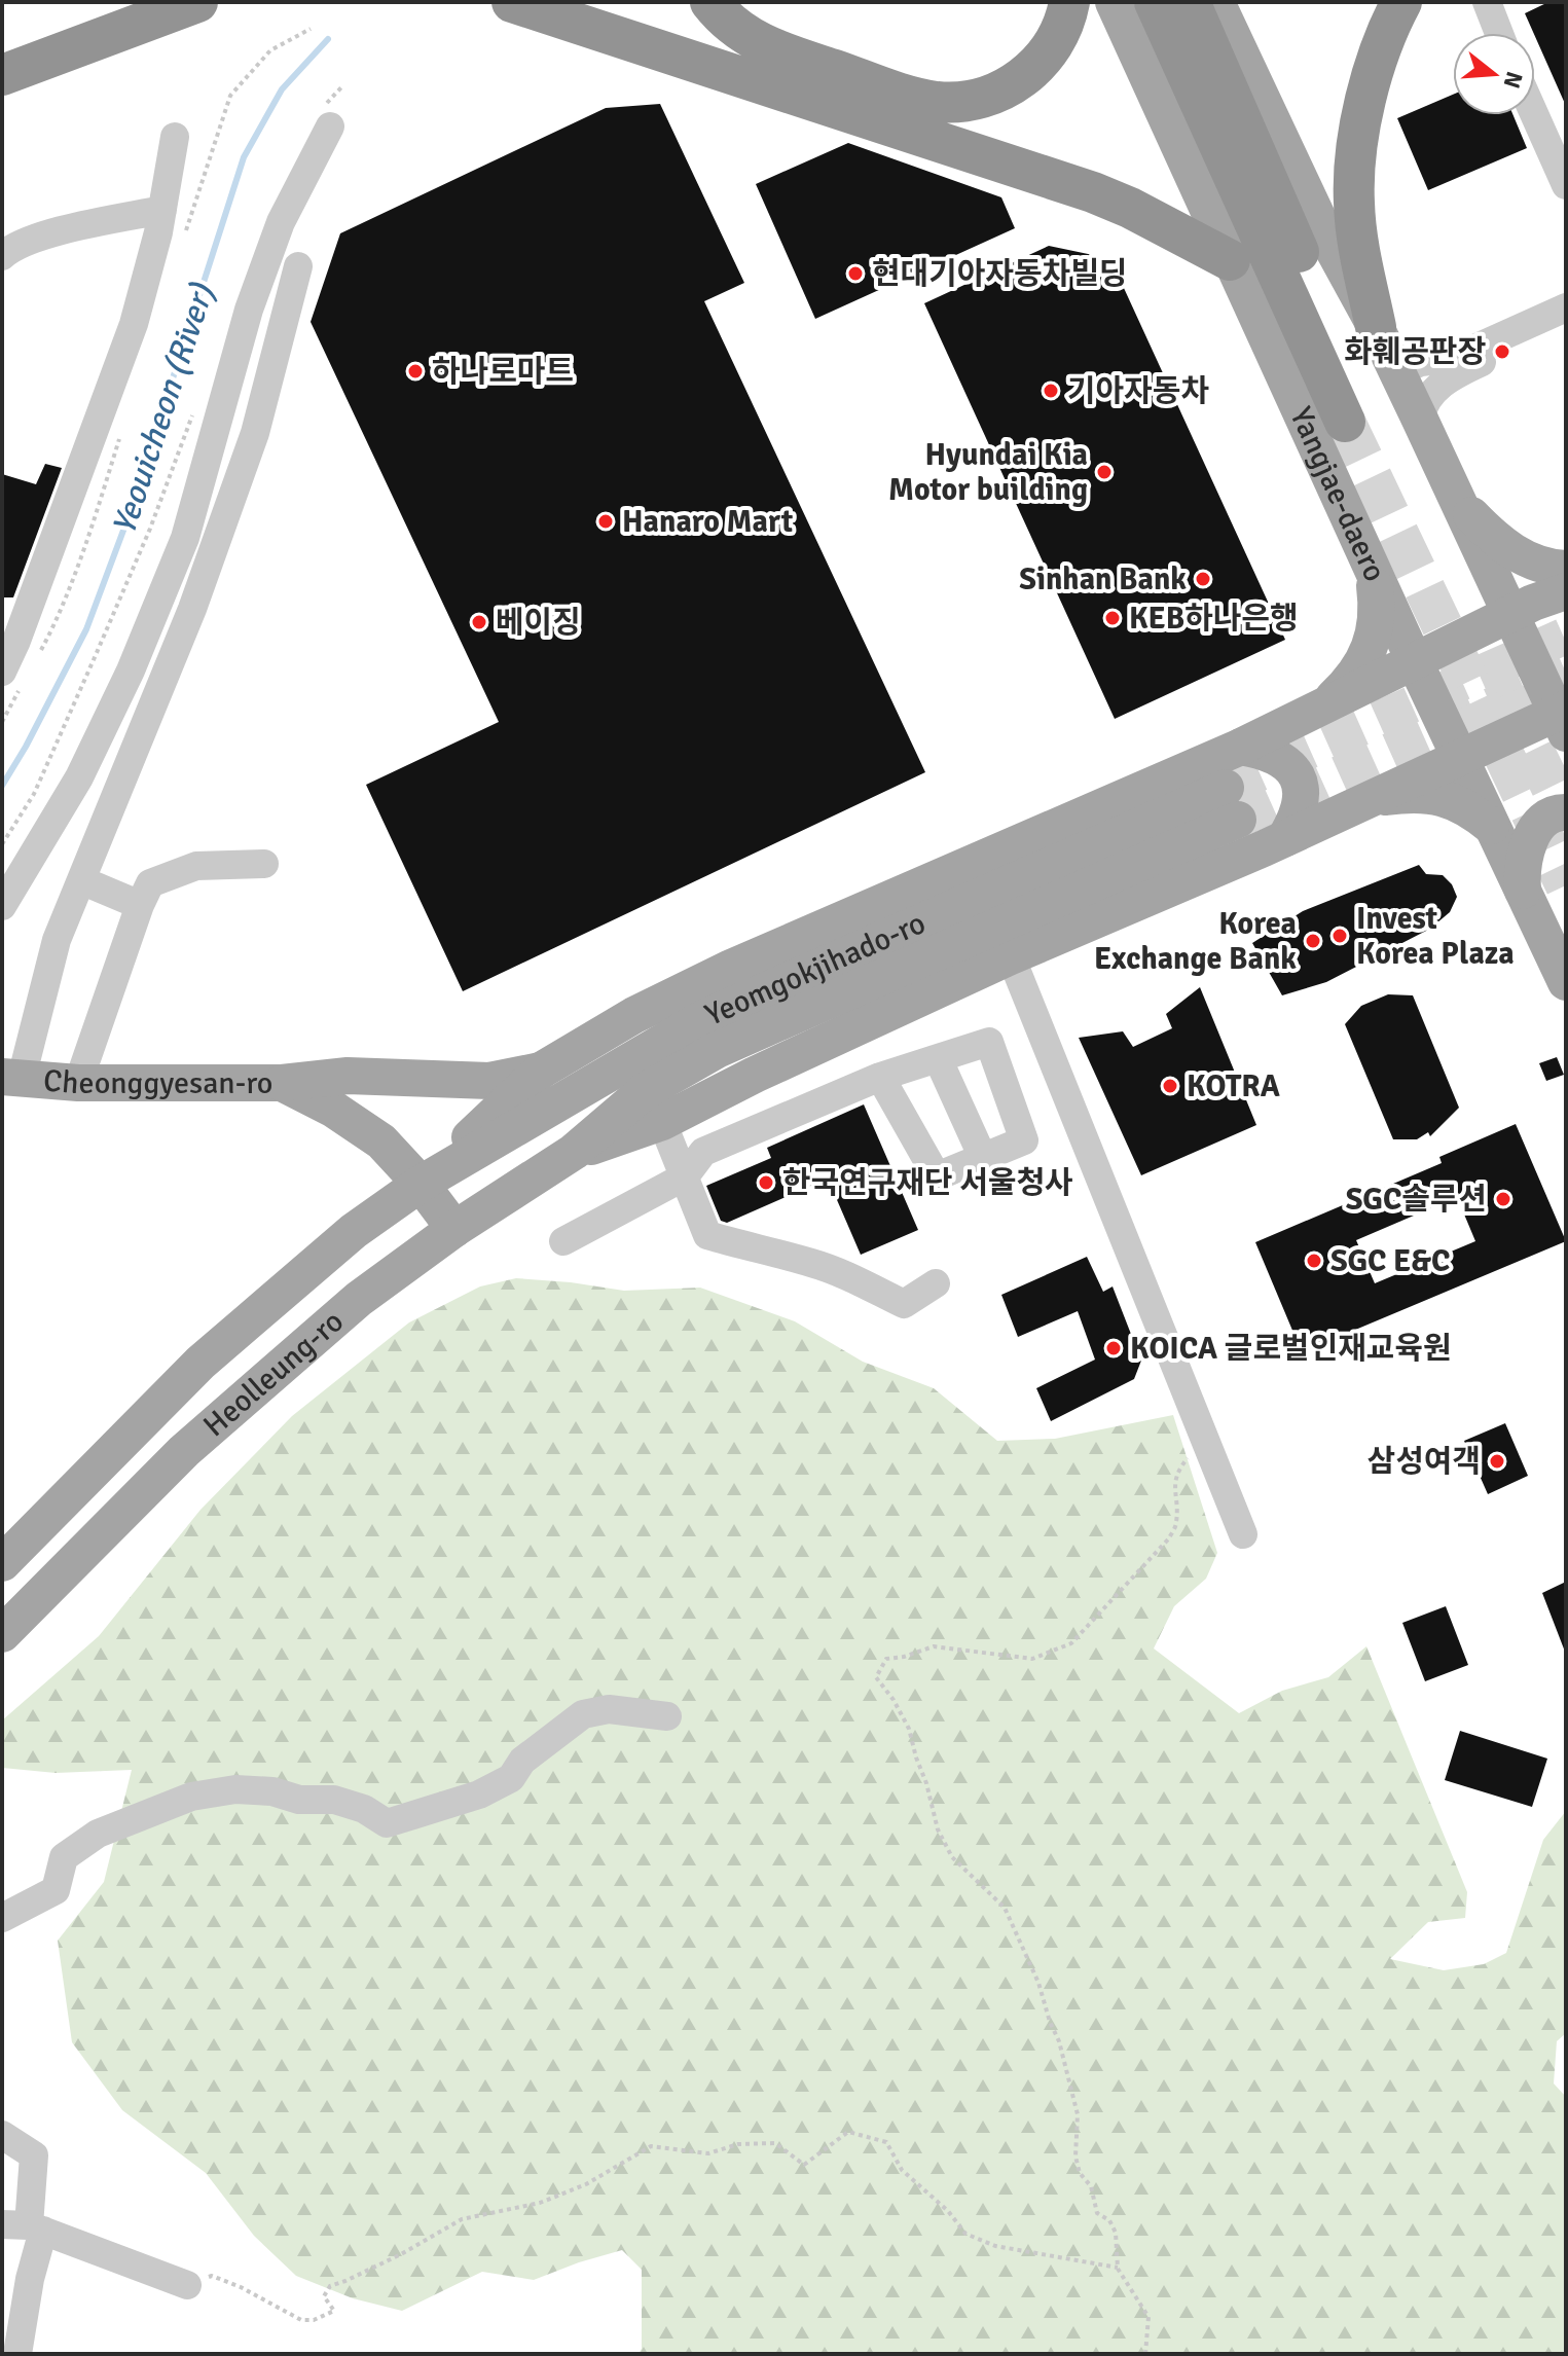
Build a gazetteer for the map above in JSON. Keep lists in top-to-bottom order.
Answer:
{
  "streets": {
    "highway": ["Yangjae-daero"],
    "main road": ["Yeomgokjihado-ro", "Cheonggyesan-ro", "Heolleung-ro"]
  },
  "crossings": [
    ["Yeomgokjihado-ro", "Cheonggyesan-ro"],
    ["Yeomgokjihado-ro", "Heolleung-ro"],
    ["Cheonggyesan-ro", "Heolleung-ro"]
  ],
  "water": ["Yeouicheon (River)"],
  "places": [
    "현대기아자동차빌딩",
    "화훼공판장",
    "하나로마트",
    "기아자동차",
    "Hyundai Kia Motor building",
    "Hanaro Mart",
    "Sinhan Bank",
    "KEB하나은행",
    "베이징",
    "Invest Korea Plaza",
    "Korea Exchange Bank",
    "KOTRA",
    "한국연구재단 서울청사",
    "SGC솔루션",
    "SGC E&C",
    "KOICA 글로벌인재교육원",
    "삼성여객"
  ],
  "north": "right"
}
